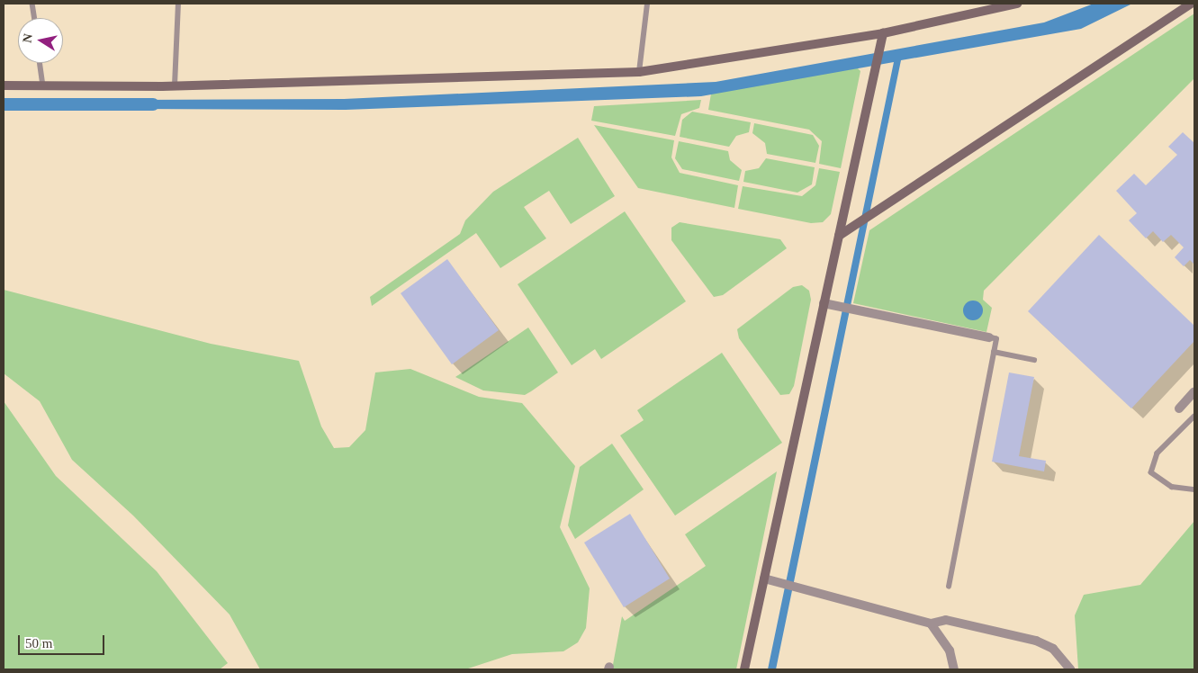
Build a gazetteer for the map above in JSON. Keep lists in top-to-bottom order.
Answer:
{
  "scale_bar": "50 m",
  "north": "left"
}
